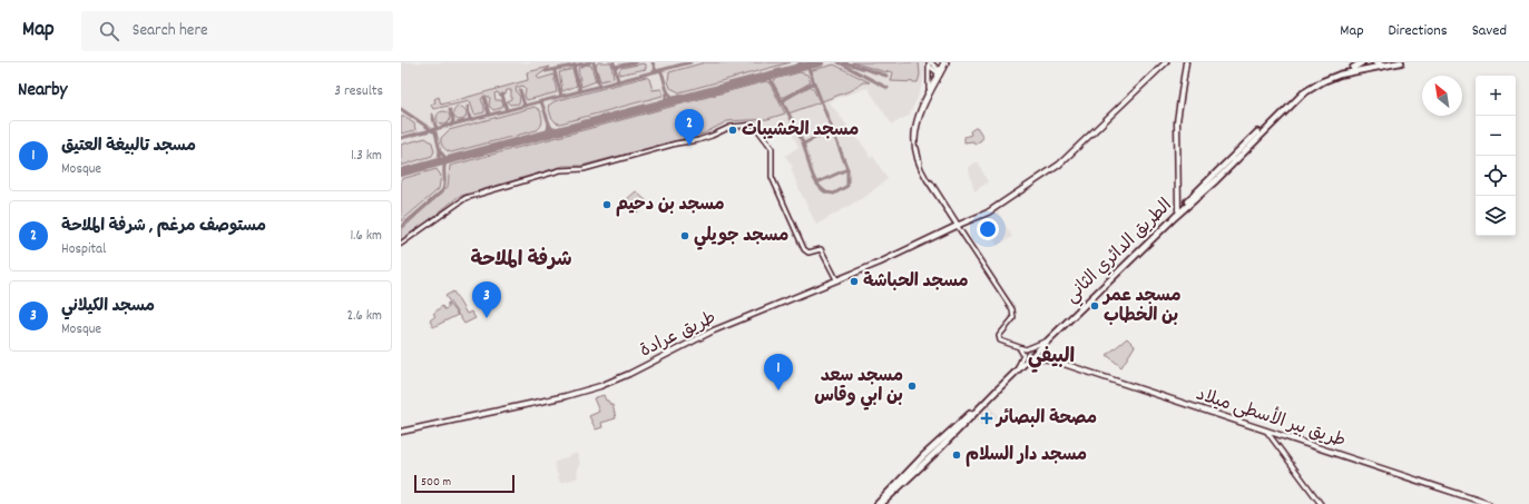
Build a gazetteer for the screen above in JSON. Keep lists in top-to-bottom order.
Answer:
{
  "streets": {
    "highway": ["الطريق الدائري الثاني"],
    "main road": ["طريق عرادة", "طريق بير الأسطى ميلاد"]
  },
  "districts": ["شرفة الملاحة", "البيفي"],
  "places": {
    "other": [
      "مسجد الخشيبات",
      "مسجد بن دحيم",
      "مسجد جويلي",
      "مسجد الحباشة",
      "مسجد عمر بن الخطاب",
      "مسجد سعد بن ابي وقاس",
      "مسجد دار السلام"
    ],
    "health": ["مصحة البصائر"]
  },
  "scale_bar": "500 m",
  "north": "top left",
  "page": {
    "header": "Map",
    "search": "Search here",
    "nav": ["Map", "Directions", "Saved"],
    "heading": ["Nearby", "3 results"],
    "map_buttons": ["+", "−"],
    "pins": ["2", "3", "1"],
    "list": [
      {
        "mark": "1",
        "name": "مسجد تالبيغة العتيق",
        "note": "Mosque",
        "value": "1.3 km"
      },
      {
        "mark": "2",
        "name": "مستوصف مرغم , شرفة الملاحة",
        "note": "Hospital",
        "value": "1.6 km"
      },
      {
        "mark": "3",
        "name": "مسجد الكيلاني",
        "note": "Mosque",
        "value": "2.6 km"
      }
    ],
    "scale": "500 m"
  }
}
